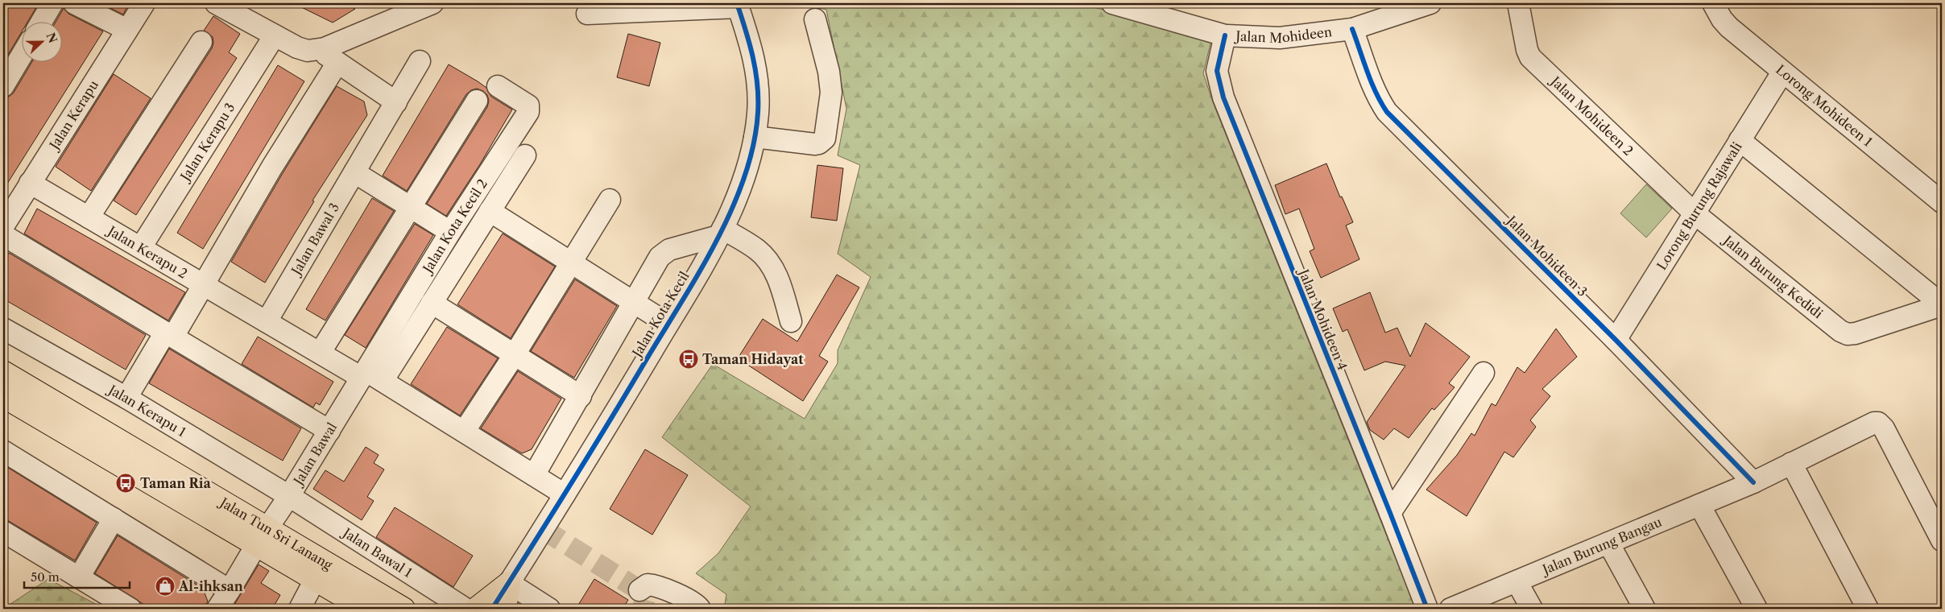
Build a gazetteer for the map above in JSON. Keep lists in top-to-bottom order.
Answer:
{
  "streets": {
    "main road": ["Jalan Tun Sri Lanang"],
    "street": [
      "Jalan Mohideen",
      "Lorong Mohideen 1",
      "Jalan Kerapu",
      "Jalan Mohideen 2",
      "Jalan Kerapu 3",
      "Lorong Burung Rajawali",
      "Jalan Kota Kecil 2",
      "Jalan Bawal 3",
      "Jalan Kerapu 2",
      "Jalan Mohideen 3",
      "Jalan Burung Kedidi",
      "Jalan Kota Kecil",
      "Jalan Mohideen 4",
      "Jalan Kerapu 1",
      "Jalan Bawal",
      "Jalan Burung Bangau",
      "Jalan Bawal 1"
    ]
  },
  "crossings": [
    ["Jalan Mohideen", "Jalan Mohideen 3"],
    ["Jalan Mohideen", "Jalan Mohideen 4"],
    ["Lorong Mohideen 1", "Lorong Burung Rajawali"],
    ["Jalan Kerapu", "Jalan Kerapu 2"],
    ["Jalan Mohideen 2", "Lorong Burung Rajawali"],
    ["Jalan Mohideen 2", "Jalan Burung Kedidi"],
    ["Jalan Kerapu 3", "Jalan Kerapu 2"],
    ["Lorong Burung Rajawali", "Jalan Mohideen 3"],
    ["Lorong Burung Rajawali", "Jalan Burung Kedidi"],
    ["Jalan Kota Kecil 2", "Jalan Bawal"],
    ["Jalan Bawal 3", "Jalan Kerapu 2"],
    ["Jalan Mohideen 3", "Jalan Burung Bangau"],
    ["Jalan Kerapu 1", "Jalan Bawal"],
    ["Jalan Kerapu 1", "Jalan Bawal 1"],
    ["Jalan Bawal", "Jalan Tun Sri Lanang"],
    ["Jalan Bawal", "Jalan Bawal 1"]
  ],
  "places": {
    "bus stop": ["Taman Hidayat", "Taman Ria"],
    "shop": ["Al-ihksan"]
  },
  "scale_bar": "50 m",
  "north": "right"
}
